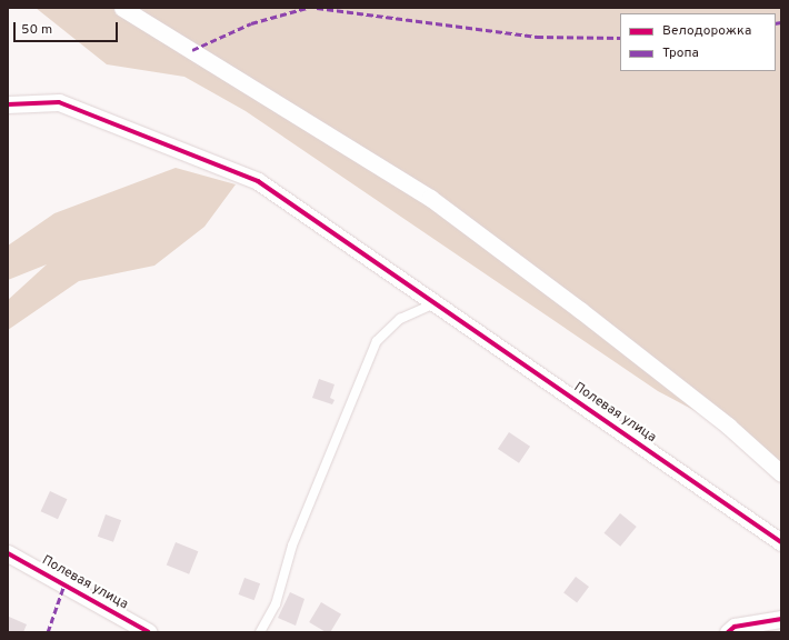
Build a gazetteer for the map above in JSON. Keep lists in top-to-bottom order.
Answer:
{
  "streets": {
    "street": ["Полевая улица"]
  },
  "legend": ["Велодорожка", "Тропа"],
  "scale_bar": "50 m"
}
